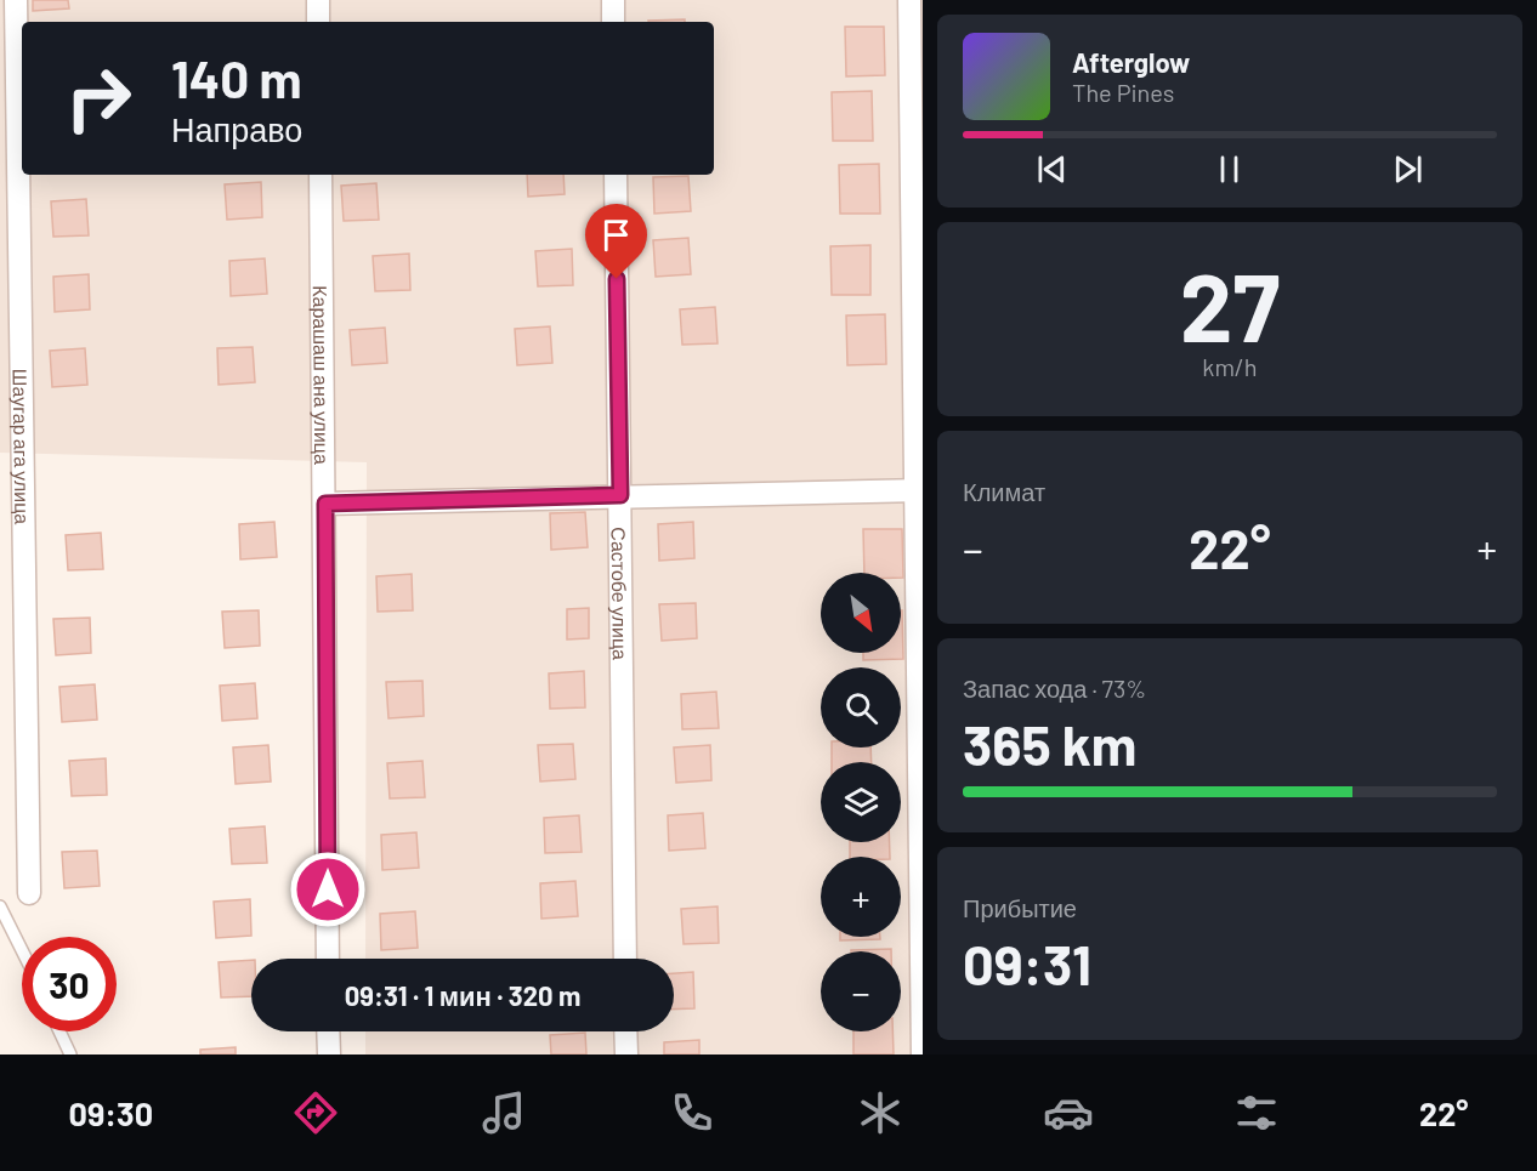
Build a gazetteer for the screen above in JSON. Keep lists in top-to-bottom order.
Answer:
{
  "streets": {
    "street": ["Карашаш ана улица", "Шаугар ага улица", "Састобе улица"]
  },
  "north": "bottom right",
  "page": {
    "turn": ["140 m", "Направо"],
    "song": ["Afterglow", "The Pines"],
    "tile": [
      ["27", "km/h"],
      "Климат",
      ["Запас хода · 73%", "365 km"],
      ["Прибытие", "09:31"]
    ],
    "heat": ["−", "22°", "+"],
    "map_buttons": ["+", "−"],
    "limit": "30",
    "trip": "09:31 · 1 мин · 320 m",
    "tabs": ["09:30", "22°"]
  }
}
